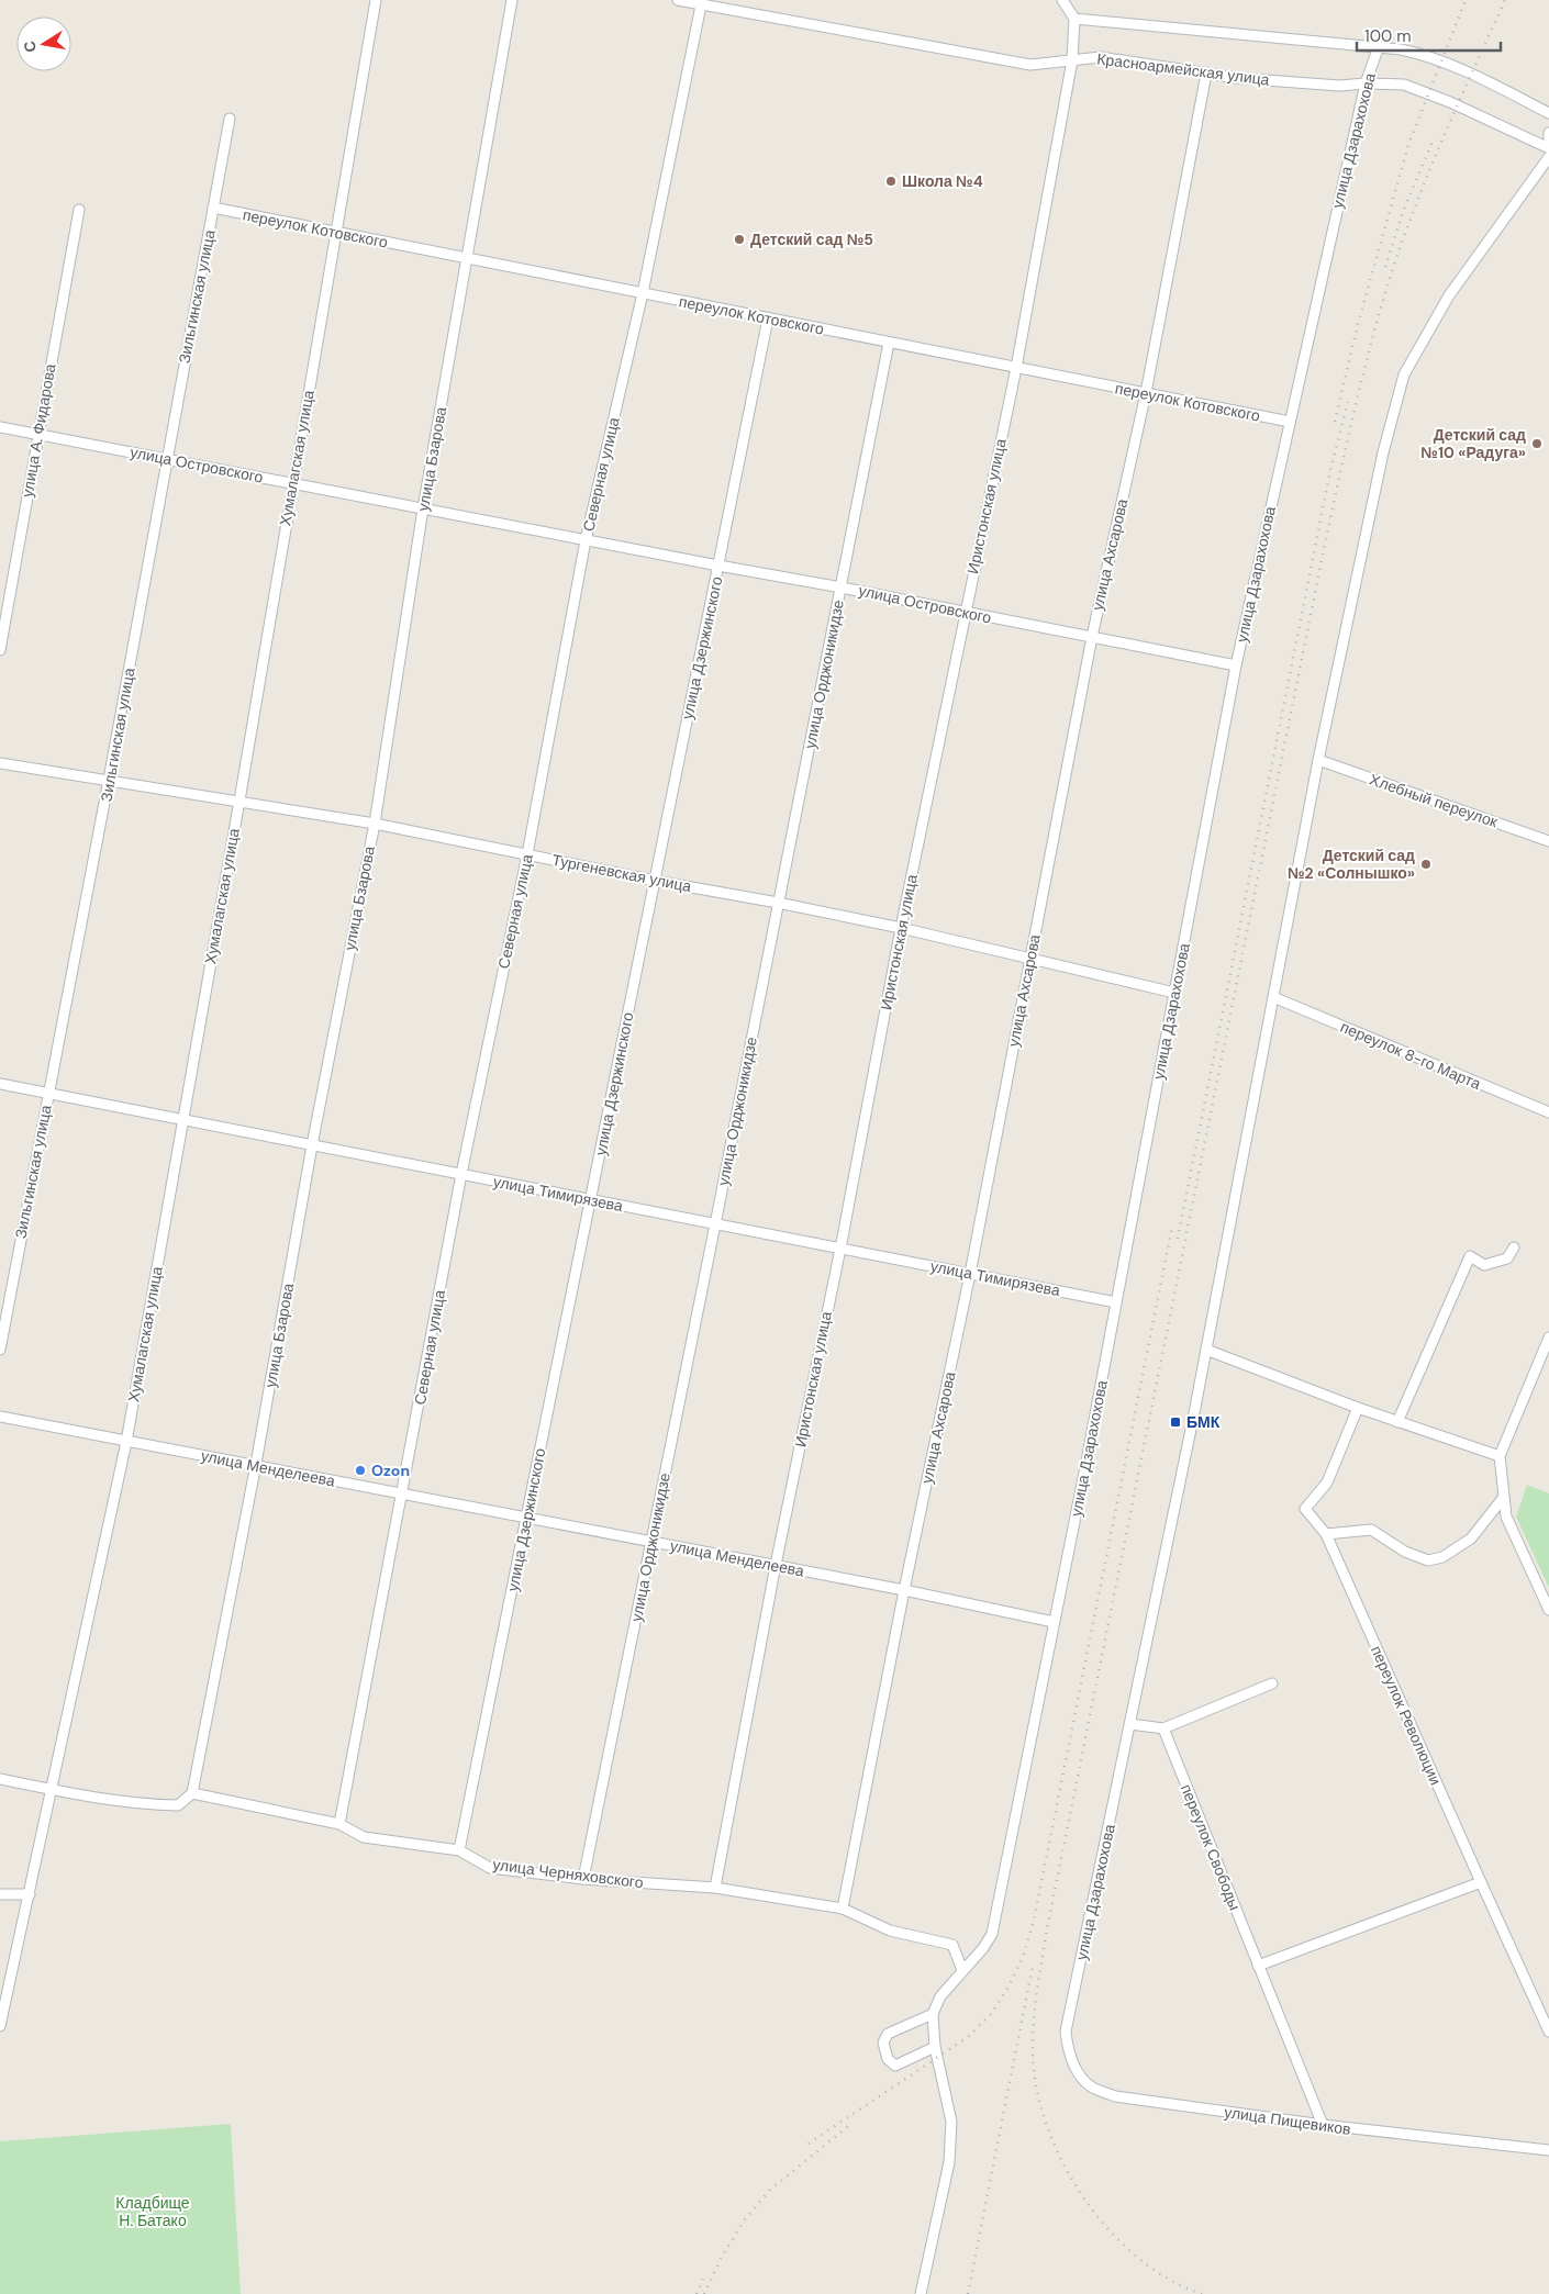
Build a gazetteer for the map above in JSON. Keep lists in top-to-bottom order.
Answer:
{
  "streets": {
    "street": [
      "Красноармейская улица",
      "улица Дзарахохова",
      "переулок Котовского",
      "Зильгинская улица",
      "улица А. Фидарова",
      "Хумалагская улица",
      "улица Бзарова",
      "улица Островского",
      "Северная улица",
      "Иристонская улица",
      "улица Ахсарова",
      "улица Дзержинского",
      "улица Орджоникидзе",
      "Хлебный переулок",
      "Тургеневская улица",
      "переулок 8-го Марта",
      "улица Тимирязева",
      "улица Менделеева",
      "переулок Революции",
      "переулок Свободы",
      "улица Черняховского",
      "улица Пищевиков"
    ]
  },
  "crossings": [
    ["Красноармейская улица", "улица Дзарахохова"],
    ["Красноармейская улица", "Северная улица"],
    ["Красноармейская улица", "Иристонская улица"],
    ["Красноармейская улица", "улица Ахсарова"],
    ["улица Дзарахохова", "переулок Котовского"],
    ["улица Дзарахохова", "улица Островского"],
    ["улица Дзарахохова", "Хлебный переулок"],
    ["улица Дзарахохова", "Тургеневская улица"],
    ["улица Дзарахохова", "переулок 8-го Марта"],
    ["улица Дзарахохова", "улица Тимирязева"],
    ["улица Дзарахохова", "улица Менделеева"],
    ["улица Дзарахохова", "улица Черняховского"],
    ["улица Дзарахохова", "улица Пищевиков"],
    ["переулок Котовского", "Зильгинская улица"],
    ["переулок Котовского", "Хумалагская улица"],
    ["переулок Котовского", "улица Бзарова"],
    ["переулок Котовского", "Северная улица"],
    ["переулок Котовского", "Иристонская улица"],
    ["переулок Котовского", "улица Ахсарова"],
    ["переулок Котовского", "улица Дзержинского"],
    ["переулок Котовского", "улица Орджоникидзе"],
    ["Зильгинская улица", "улица Островского"],
    ["Зильгинская улица", "Тургеневская улица"],
    ["Зильгинская улица", "улица Тимирязева"],
    ["улица А. Фидарова", "улица Островского"],
    ["Хумалагская улица", "улица Островского"],
    ["Хумалагская улица", "Тургеневская улица"],
    ["Хумалагская улица", "улица Тимирязева"],
    ["Хумалагская улица", "улица Менделеева"],
    ["улица Бзарова", "улица Островского"],
    ["улица Бзарова", "Тургеневская улица"],
    ["улица Бзарова", "улица Тимирязева"],
    ["улица Бзарова", "улица Менделеева"],
    ["улица Бзарова", "улица Черняховского"],
    ["улица Островского", "Северная улица"],
    ["улица Островского", "Иристонская улица"],
    ["улица Островского", "улица Ахсарова"],
    ["улица Островского", "улица Дзержинского"],
    ["улица Островского", "улица Орджоникидзе"],
    ["Северная улица", "Тургеневская улица"],
    ["Северная улица", "улица Тимирязева"],
    ["Северная улица", "улица Менделеева"],
    ["Северная улица", "улица Черняховского"],
    ["Иристонская улица", "Тургеневская улица"],
    ["Иристонская улица", "улица Тимирязева"],
    ["Иристонская улица", "улица Менделеева"],
    ["Иристонская улица", "улица Черняховского"],
    ["улица Ахсарова", "Тургеневская улица"],
    ["улица Ахсарова", "улица Тимирязева"],
    ["улица Ахсарова", "улица Менделеева"],
    ["улица Ахсарова", "улица Черняховского"],
    ["улица Дзержинского", "Тургеневская улица"],
    ["улица Дзержинского", "улица Тимирязева"],
    ["улица Дзержинского", "улица Менделеева"],
    ["улица Дзержинского", "улица Черняховского"],
    ["улица Орджоникидзе", "Тургеневская улица"],
    ["улица Орджоникидзе", "улица Тимирязева"],
    ["улица Орджоникидзе", "улица Менделеева"],
    ["улица Орджоникидзе", "улица Черняховского"],
    ["переулок Свободы", "улица Пищевиков"]
  ],
  "parks": ["Кладбище Н. Батако"],
  "places": {
    "other": [
      "Школа №4",
      "Детский сад №5",
      "Детский сад №10 «Радуга»",
      "Детский сад №2 «Солнышко»",
      "Ozon"
    ],
    "transit": ["БМК"]
  },
  "scale_bar": "100 m",
  "north": "left"
}
